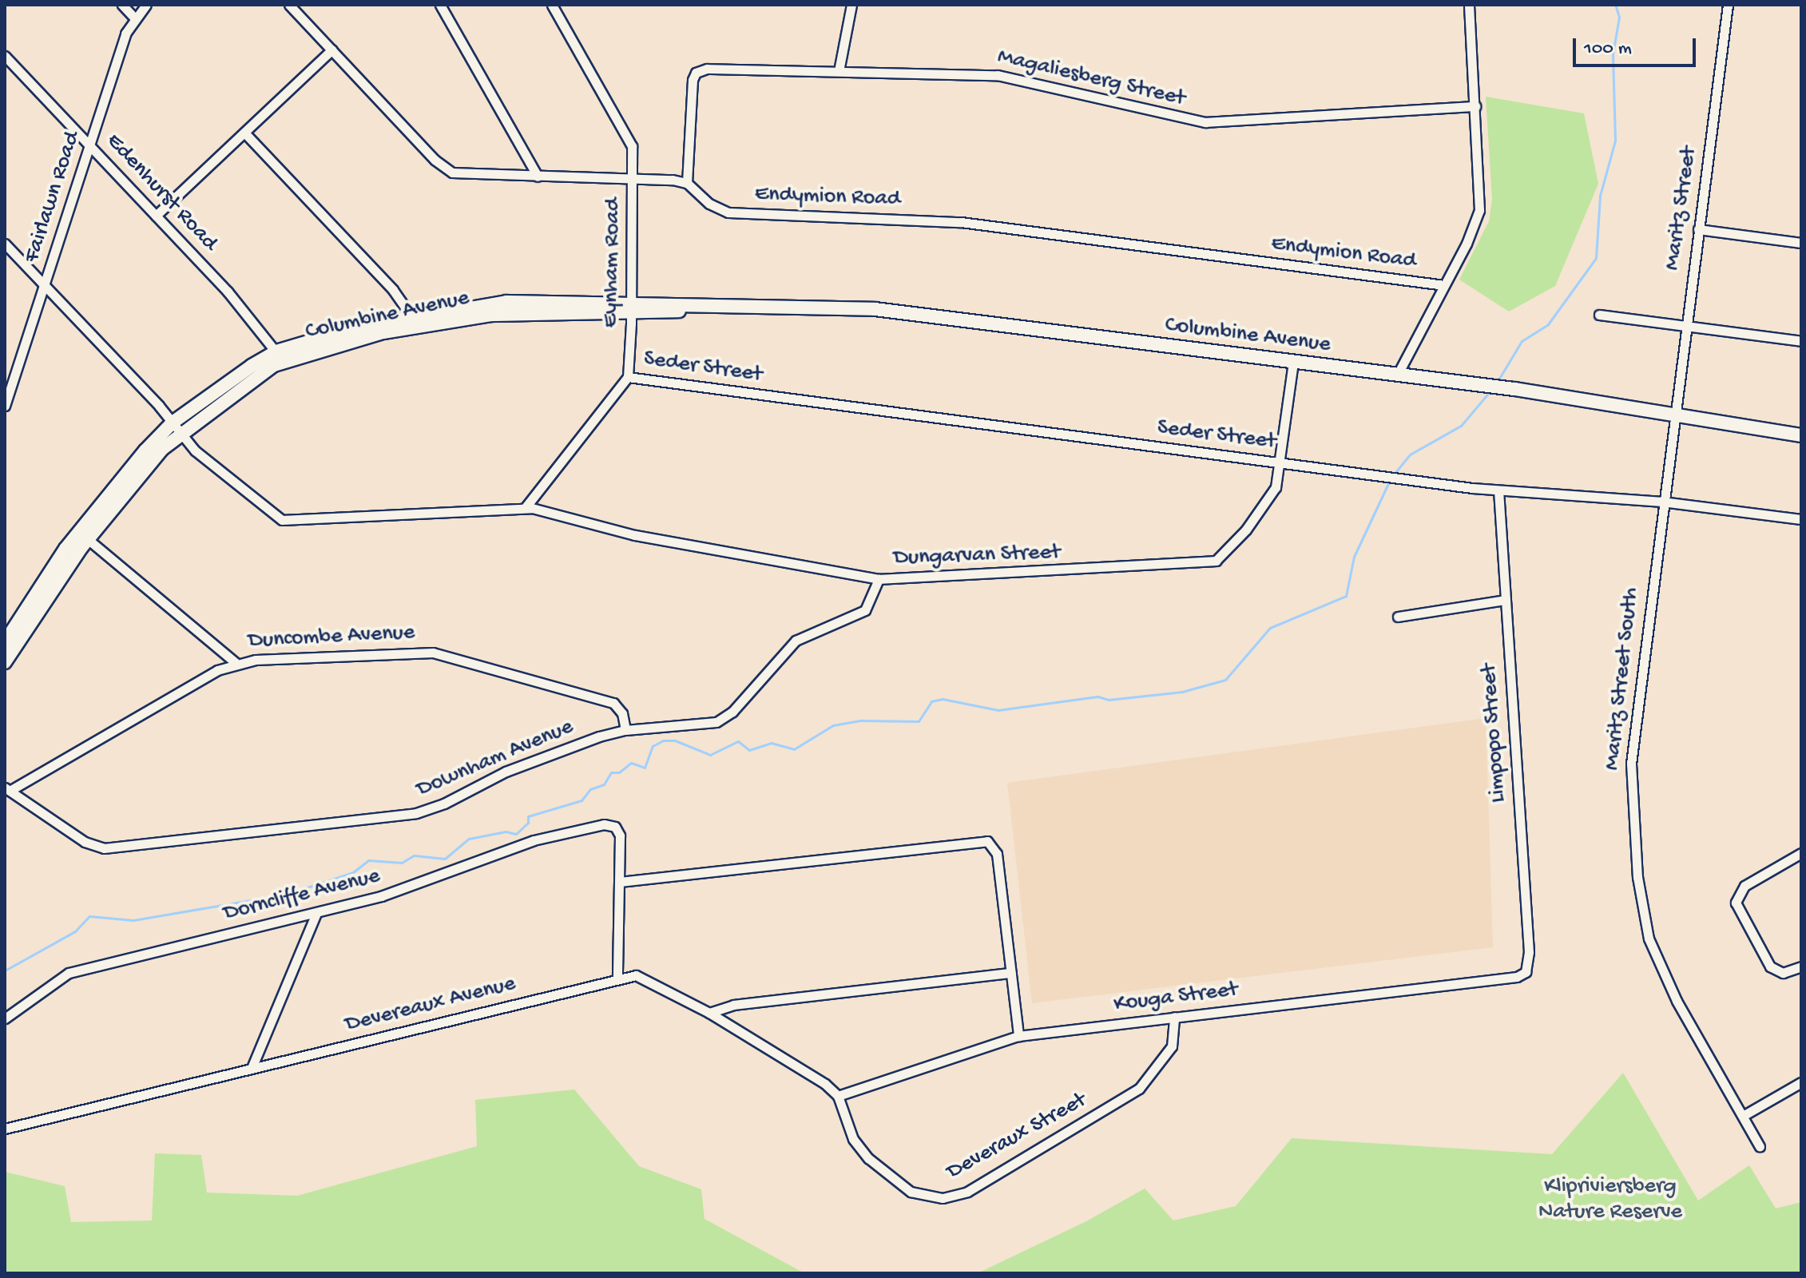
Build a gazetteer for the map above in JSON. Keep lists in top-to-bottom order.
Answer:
{
  "streets": {
    "main road": ["Columbine Avenue"],
    "street": [
      "Magaliesberg Street",
      "Edenhurst Road",
      "Fairlawn Road",
      "Endymion Road",
      "Maritz Street",
      "Eynham Road",
      "Seder Street",
      "Dungarvan Street",
      "Duncombe Avenue",
      "Maritz Street South",
      "Limpopo Street",
      "Downham Avenue",
      "Dorncliffe Avenue",
      "Kouga Street",
      "Devereaux Avenue",
      "Deveraux Street"
    ]
  },
  "crossings": [
    ["Magaliesberg Street", "Endymion Road"],
    ["Edenhurst Road", "Fairlawn Road"],
    ["Edenhurst Road", "Columbine Avenue"],
    ["Fairlawn Road", "Dungarvan Street"],
    ["Maritz Street", "Columbine Avenue"],
    ["Maritz Street", "Maritz Street South"],
    ["Eynham Road", "Columbine Avenue"],
    ["Eynham Road", "Seder Street"],
    ["Columbine Avenue", "Dungarvan Street"],
    ["Columbine Avenue", "Maritz Street South"],
    ["Seder Street", "Dungarvan Street"],
    ["Seder Street", "Maritz Street South"],
    ["Seder Street", "Limpopo Street"],
    ["Dungarvan Street", "Downham Avenue"],
    ["Duncombe Avenue", "Downham Avenue"],
    ["Limpopo Street", "Kouga Street"],
    ["Kouga Street", "Devereaux Avenue"],
    ["Kouga Street", "Deveraux Street"],
    ["Devereaux Avenue", "Deveraux Street"]
  ],
  "parks": ["Klipriviersberg Nature Reserve"],
  "scale_bar": "100 m"
}
